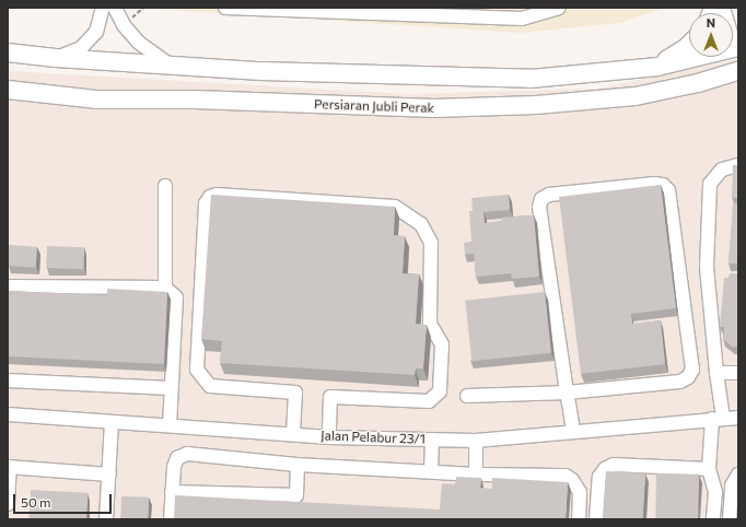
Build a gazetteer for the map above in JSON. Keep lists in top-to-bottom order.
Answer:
{
  "streets": {
    "main road": ["Persiaran Jubli Perak"],
    "street": ["Jalan Pelabur 23/1"]
  },
  "scale_bar": "50 m",
  "north": "top"
}
